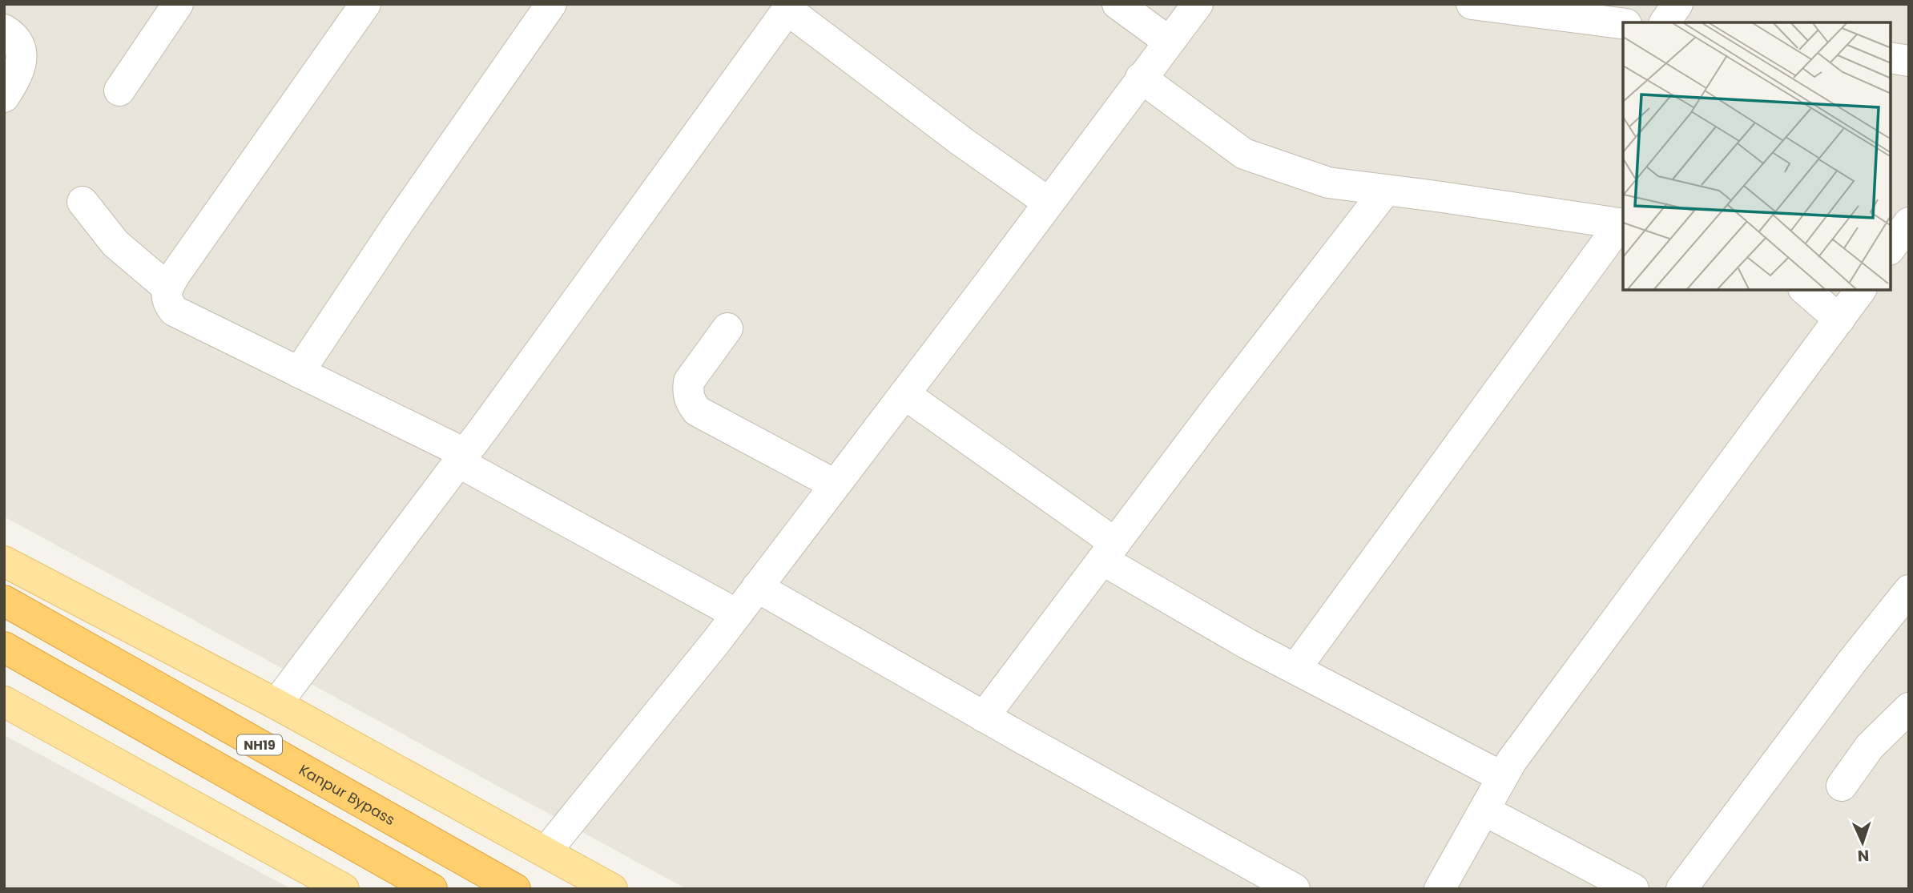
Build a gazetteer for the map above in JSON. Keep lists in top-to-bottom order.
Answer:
{
  "streets": {
    "highway": ["NH19", "Kanpur Bypass"]
  },
  "north": "bottom"
}
